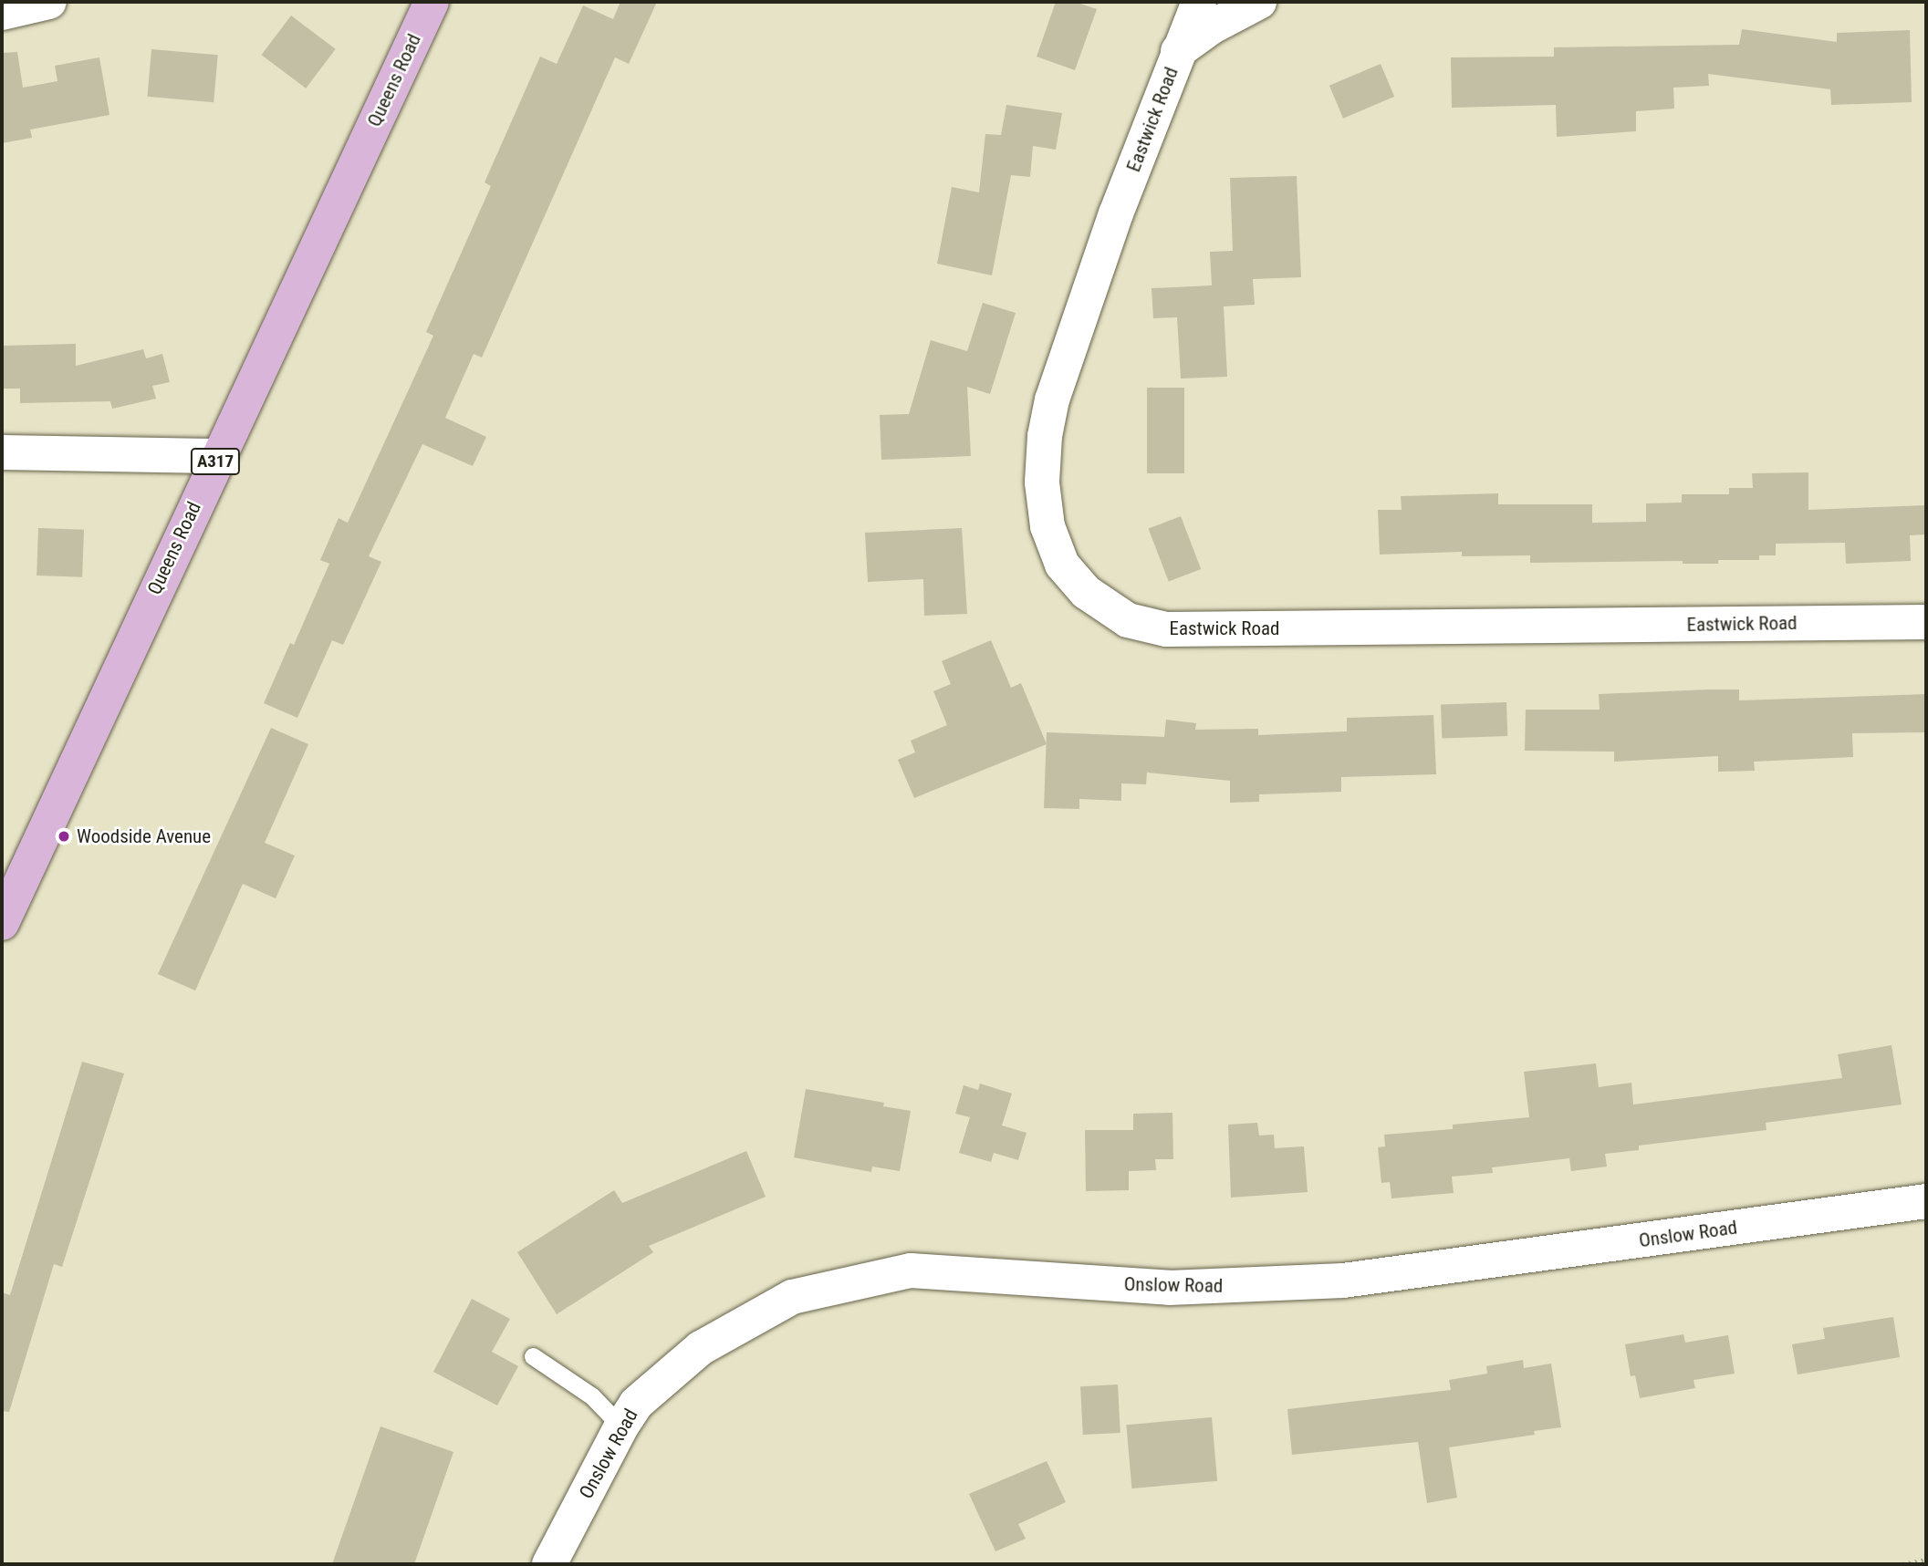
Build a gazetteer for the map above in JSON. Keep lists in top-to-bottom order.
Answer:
{
  "streets": {
    "main road": ["Queens Road", "A317"],
    "street": ["Eastwick Road", "Onslow Road"]
  },
  "places": ["Woodside Avenue"]
}
